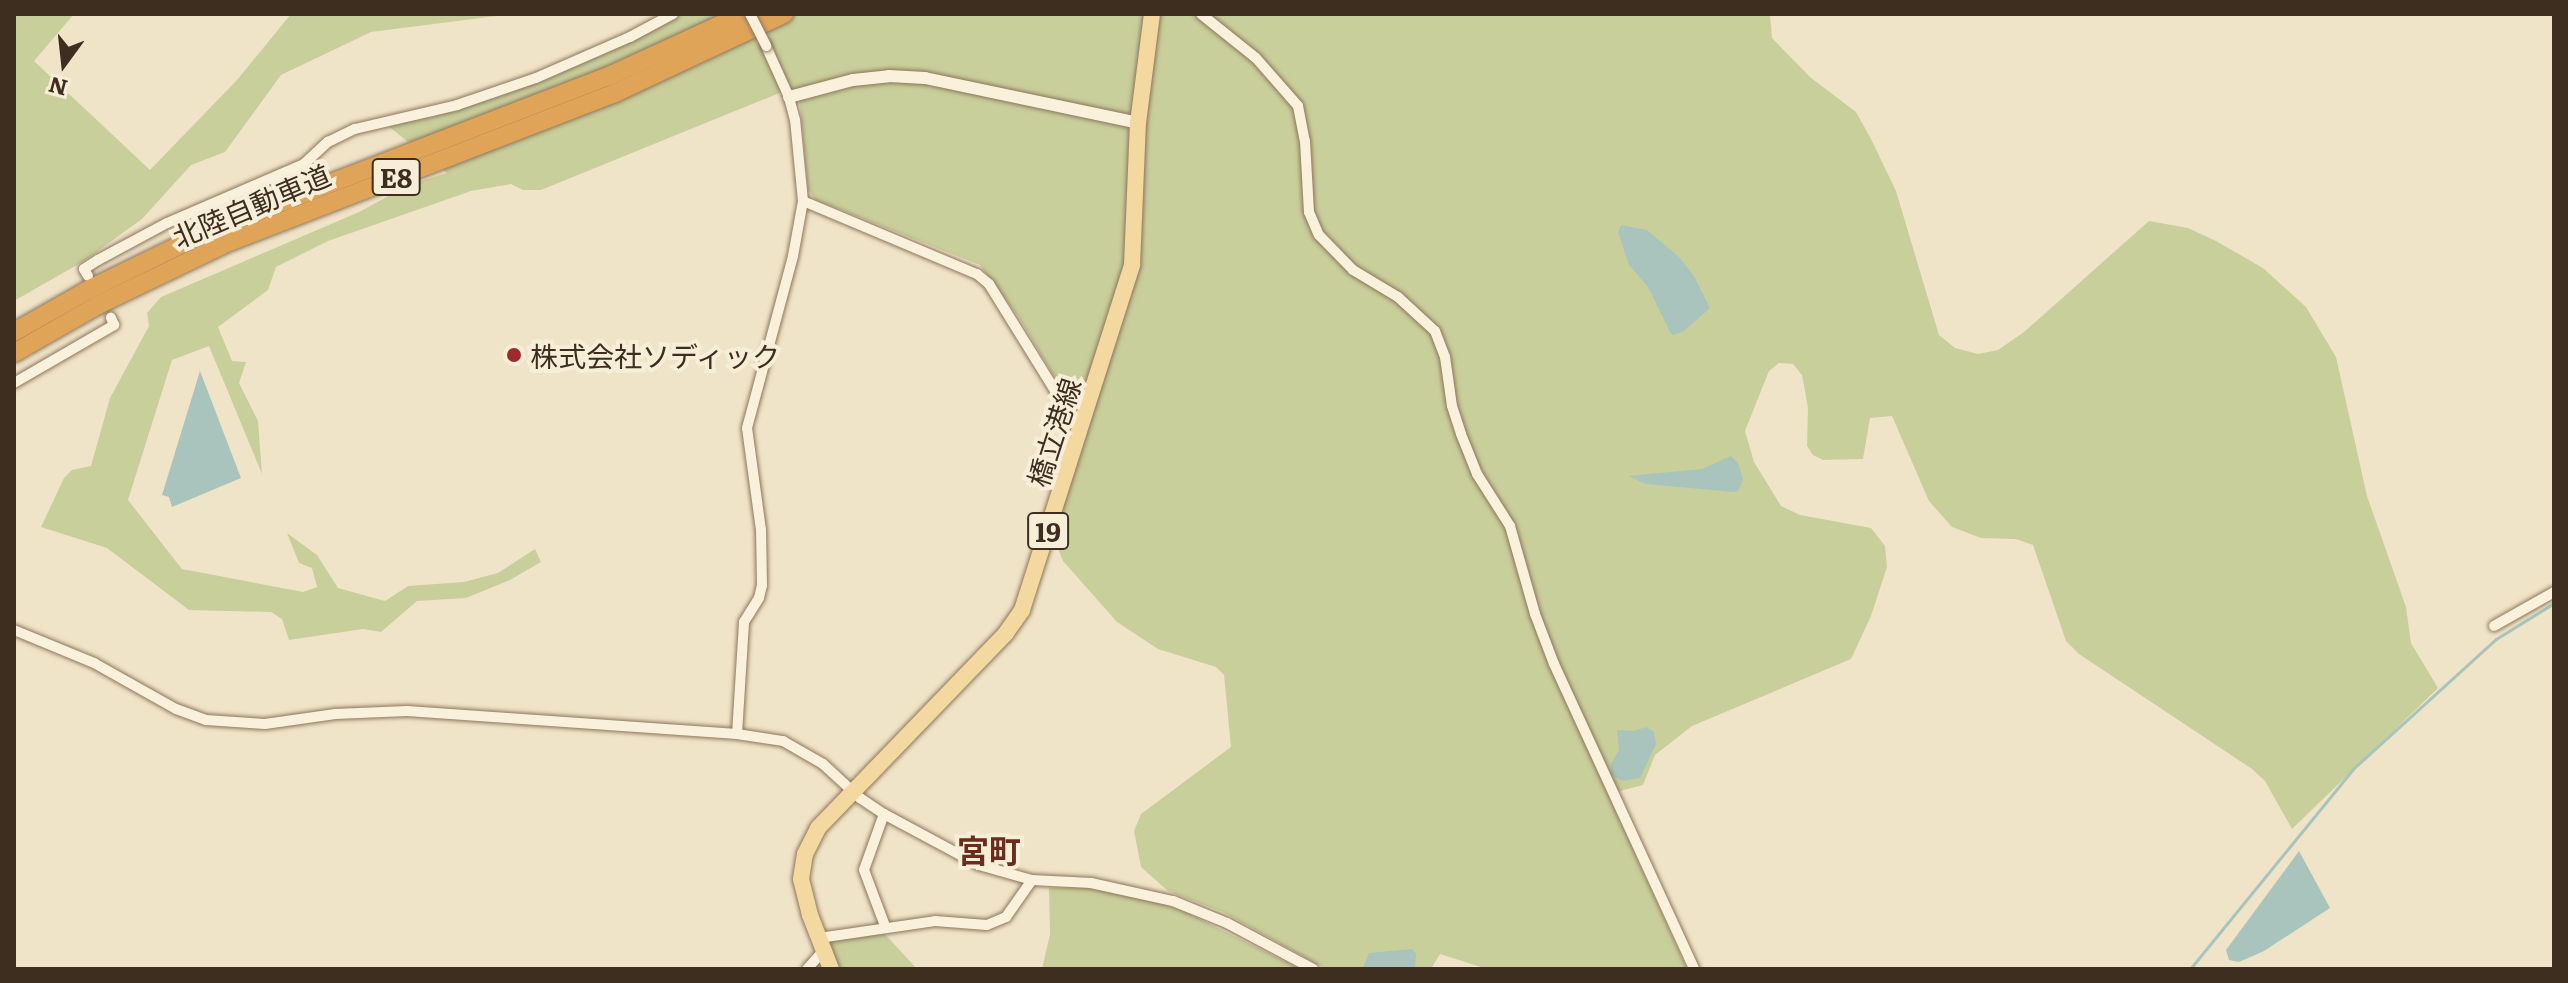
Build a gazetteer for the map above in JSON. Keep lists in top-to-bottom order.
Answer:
{
  "streets": {
    "highway": ["E8", "北陸自動車道"],
    "main road": ["橋立港線", "19"]
  },
  "districts": ["宮町"],
  "places": ["株式会社ソディック"],
  "north": "bottom"
}
